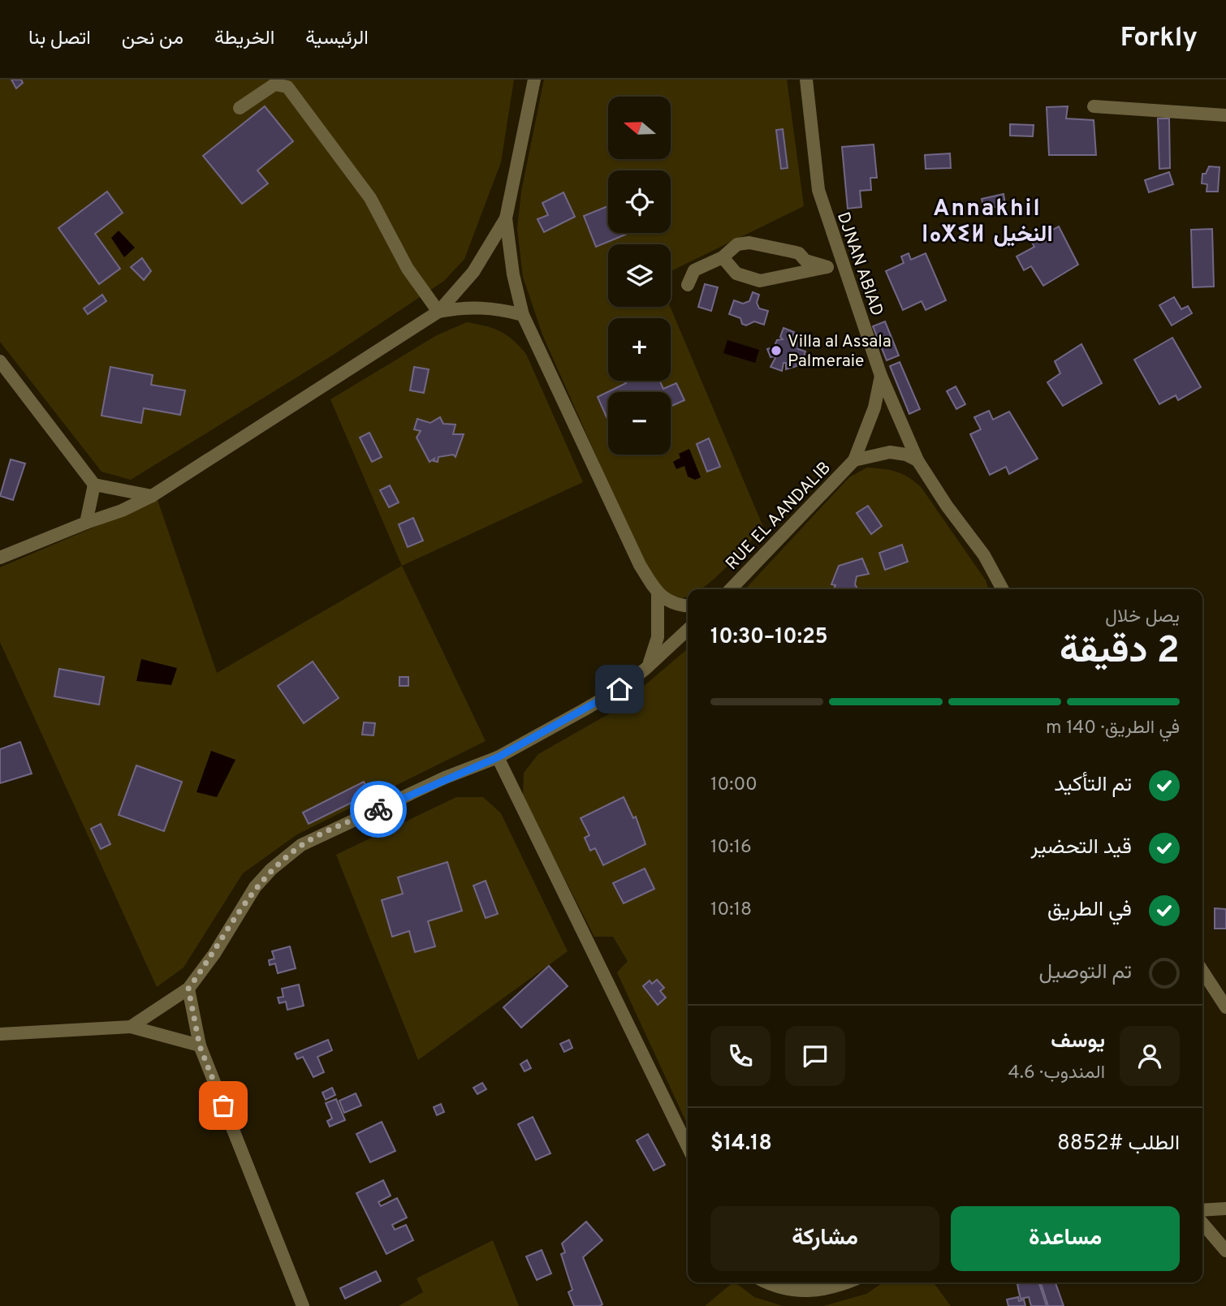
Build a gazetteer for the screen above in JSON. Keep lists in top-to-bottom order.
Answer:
{
  "streets": {
    "street": ["DJNAN ABIAD", "RUE EL AANDALIB"]
  },
  "crossings": [
    ["DJNAN ABIAD", "RUE EL AANDALIB"]
  ],
  "districts": ["Annakhil ⵏⴰⵅⵉⵍ النخيل"],
  "places": ["Villa al Assala Palmeraie"],
  "north": "left",
  "page": {
    "header": "Forkly",
    "nav": [
      "الرئيسية",
      "الخريطة",
      "من نحن",
      "اتصل بنا"
    ],
    "map_buttons": ["+", "−"],
    "heading": ["2 دقيقة", "يصل خلال", "10:25–10:30"],
    "panel": [
      "يوسف",
      "المندوب · 4.6",
      "الطلب #8852",
      "$14.18"
    ],
    "bar": "في الطريق · 140 m",
    "list": [
      ["تم التأكيد", "10:00"],
      ["قيد التحضير", "10:16"],
      ["في الطريق", "10:18"],
      "تم التوصيل"
    ],
    "buttons": ["مساعدة", "مشاركة"]
  }
}
